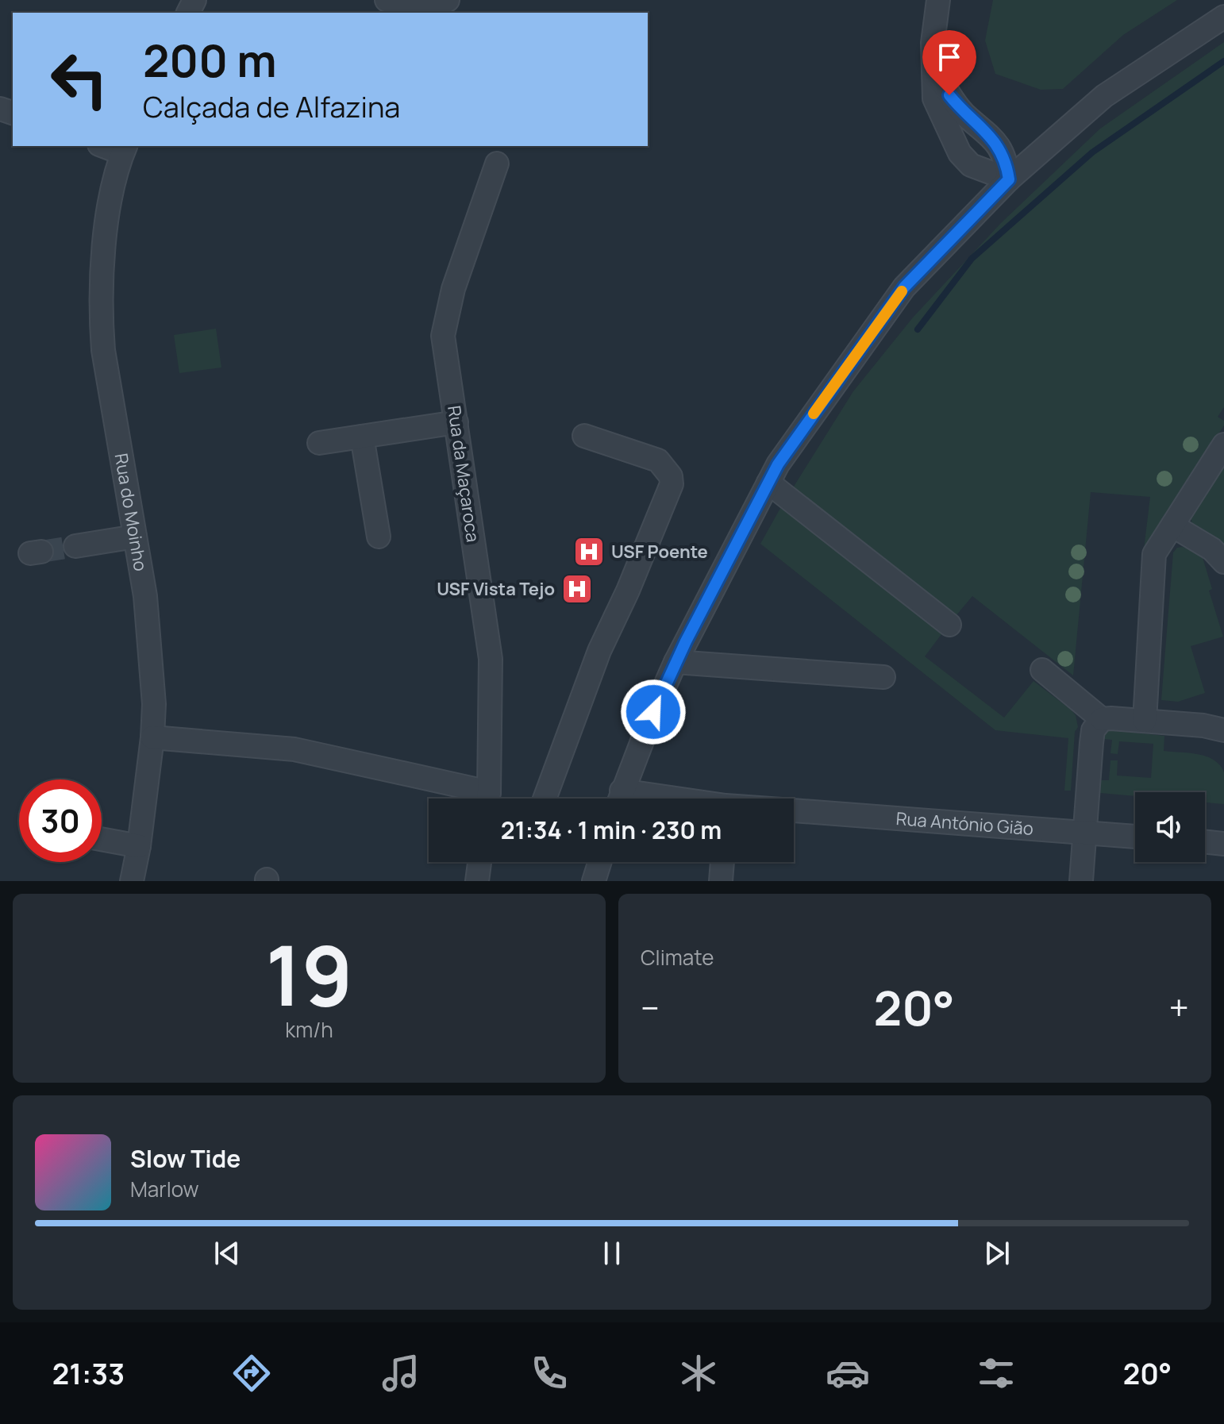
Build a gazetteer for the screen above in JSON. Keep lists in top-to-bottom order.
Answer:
{
  "streets": {
    "street": ["Rua da Maçaroca", "Rua do Moinho", "Rua António Gião"]
  },
  "crossings": [
    ["Rua da Maçaroca", "Rua do Moinho"]
  ],
  "places": {
    "hospital": ["USF Poente", "USF Vista Tejo"]
  },
  "page": {
    "turn": ["200 m", "Calçada de Alfazina"],
    "limit": "30",
    "trip": "21:34 · 1 min · 230 m",
    "tile": [
      ["19", "km/h"],
      "Climate"
    ],
    "heat": ["−", "20°", "+"],
    "song": ["Slow Tide", "Marlow"],
    "tabs": ["21:33", "20°"]
  }
}
